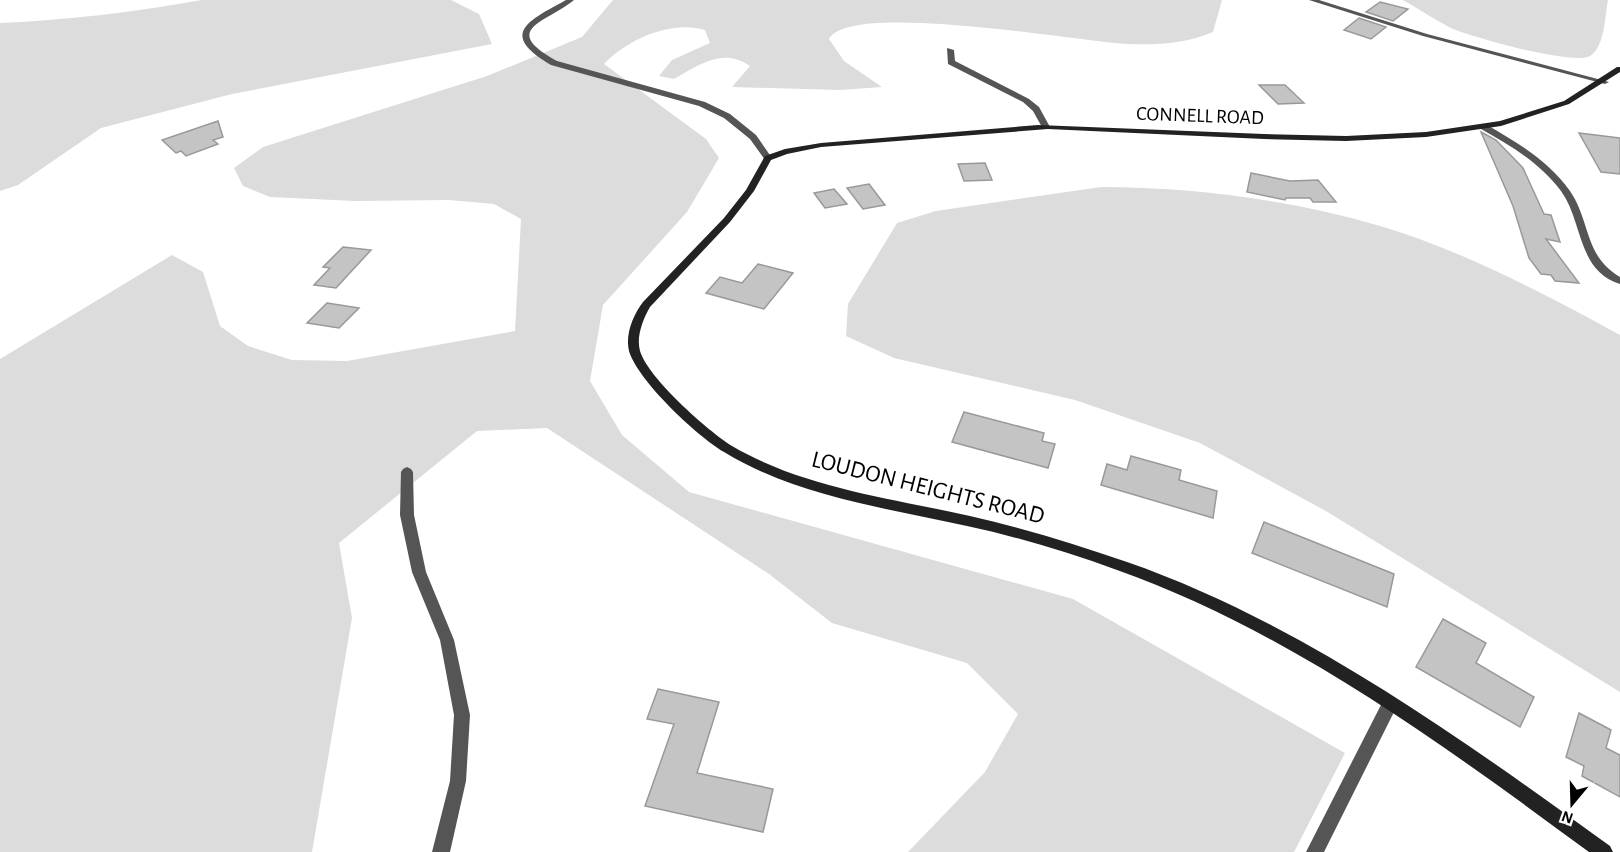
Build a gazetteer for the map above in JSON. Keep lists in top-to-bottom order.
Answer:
{
  "streets": {
    "main road": ["CONNELL ROAD", "LOUDON HEIGHTS ROAD"]
  },
  "crossings": [
    ["CONNELL ROAD", "LOUDON HEIGHTS ROAD"]
  ],
  "north": "bottom"
}
